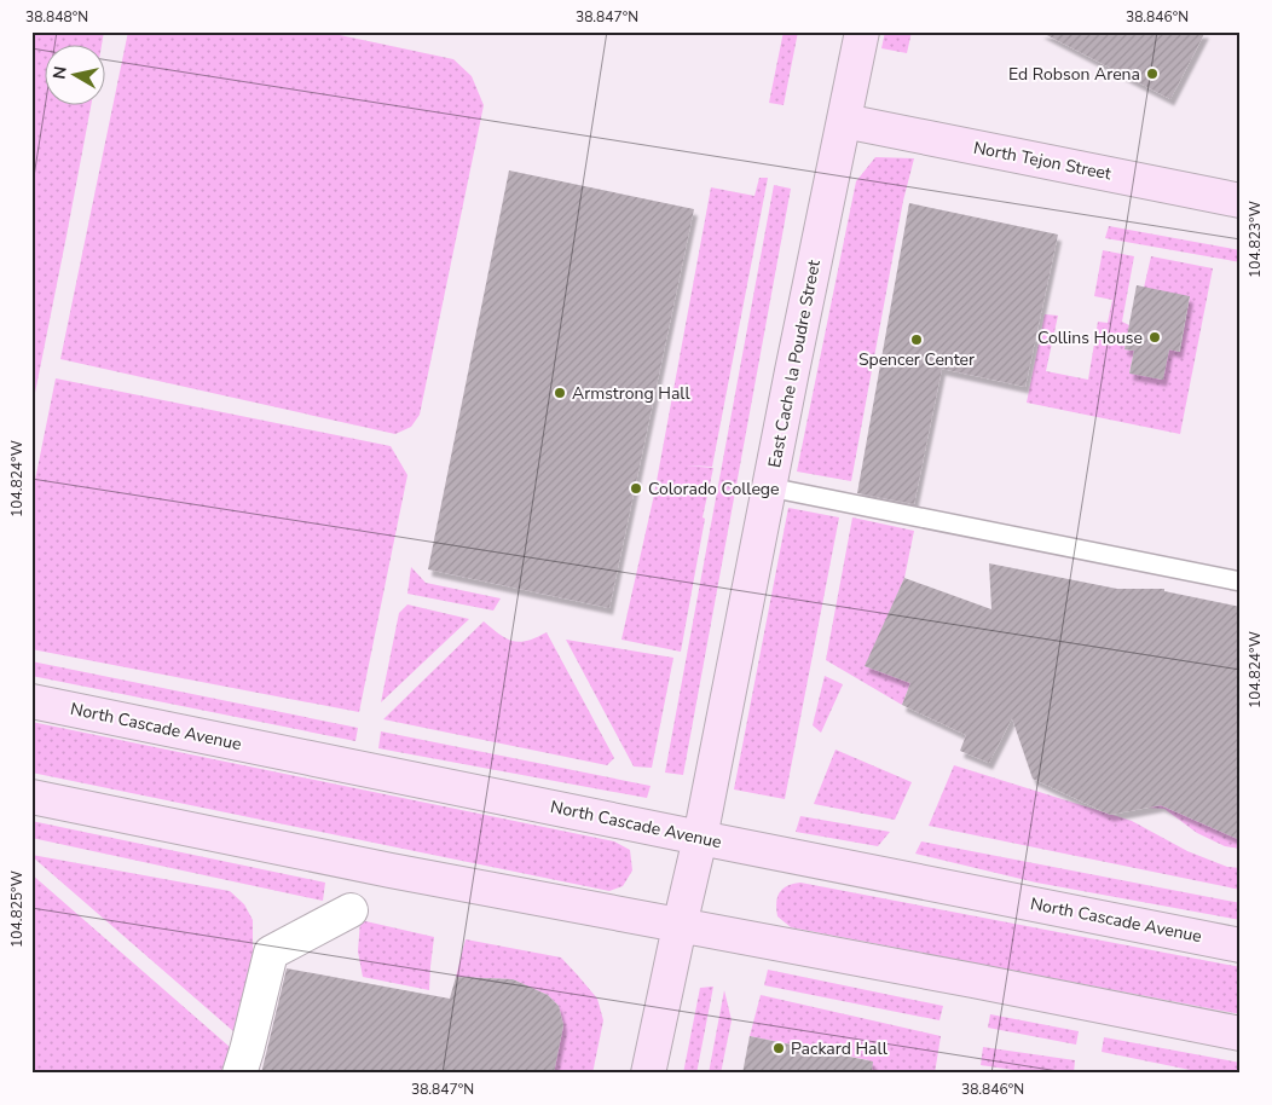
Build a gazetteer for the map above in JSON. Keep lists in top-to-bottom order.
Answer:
{
  "streets": {
    "main road": ["North Tejon Street", "East Cache la Poudre Street", "North Cascade Avenue"]
  },
  "crossings": [
    ["North Tejon Street", "East Cache la Poudre Street"],
    ["East Cache la Poudre Street", "North Cascade Avenue"]
  ],
  "places": [
    "Ed Robson Arena",
    "Collins House",
    "Spencer Center",
    "Armstrong Hall",
    "Colorado College",
    "Packard Hall"
  ],
  "north": "left",
  "coordinates": [
    "38.848°N",
    "38.847°N",
    "38.846°N",
    "104.823°W",
    "104.824°W",
    "104.825°W"
  ]
}
